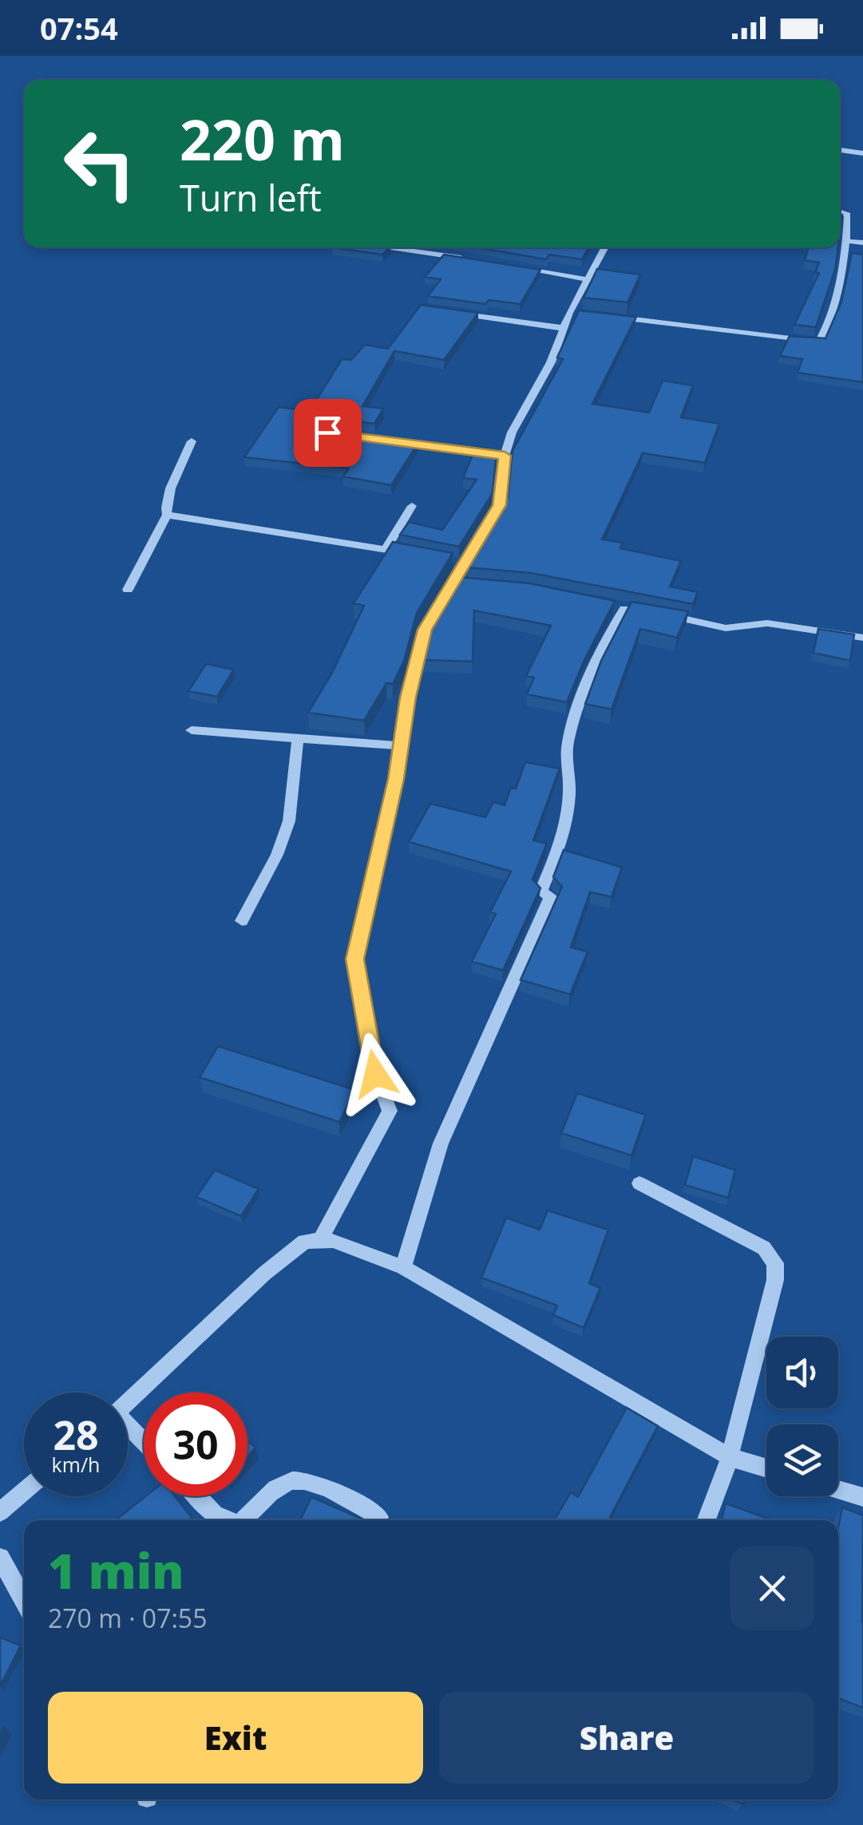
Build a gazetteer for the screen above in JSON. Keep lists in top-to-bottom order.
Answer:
{
  "page": {
    "status": "07:54",
    "turn": ["220 m", "Turn left"],
    "speed": "28 km/h",
    "limit": "30",
    "heading": ["1 min", "270 m · 07:55"],
    "buttons": ["Exit", "Share"]
  }
}
